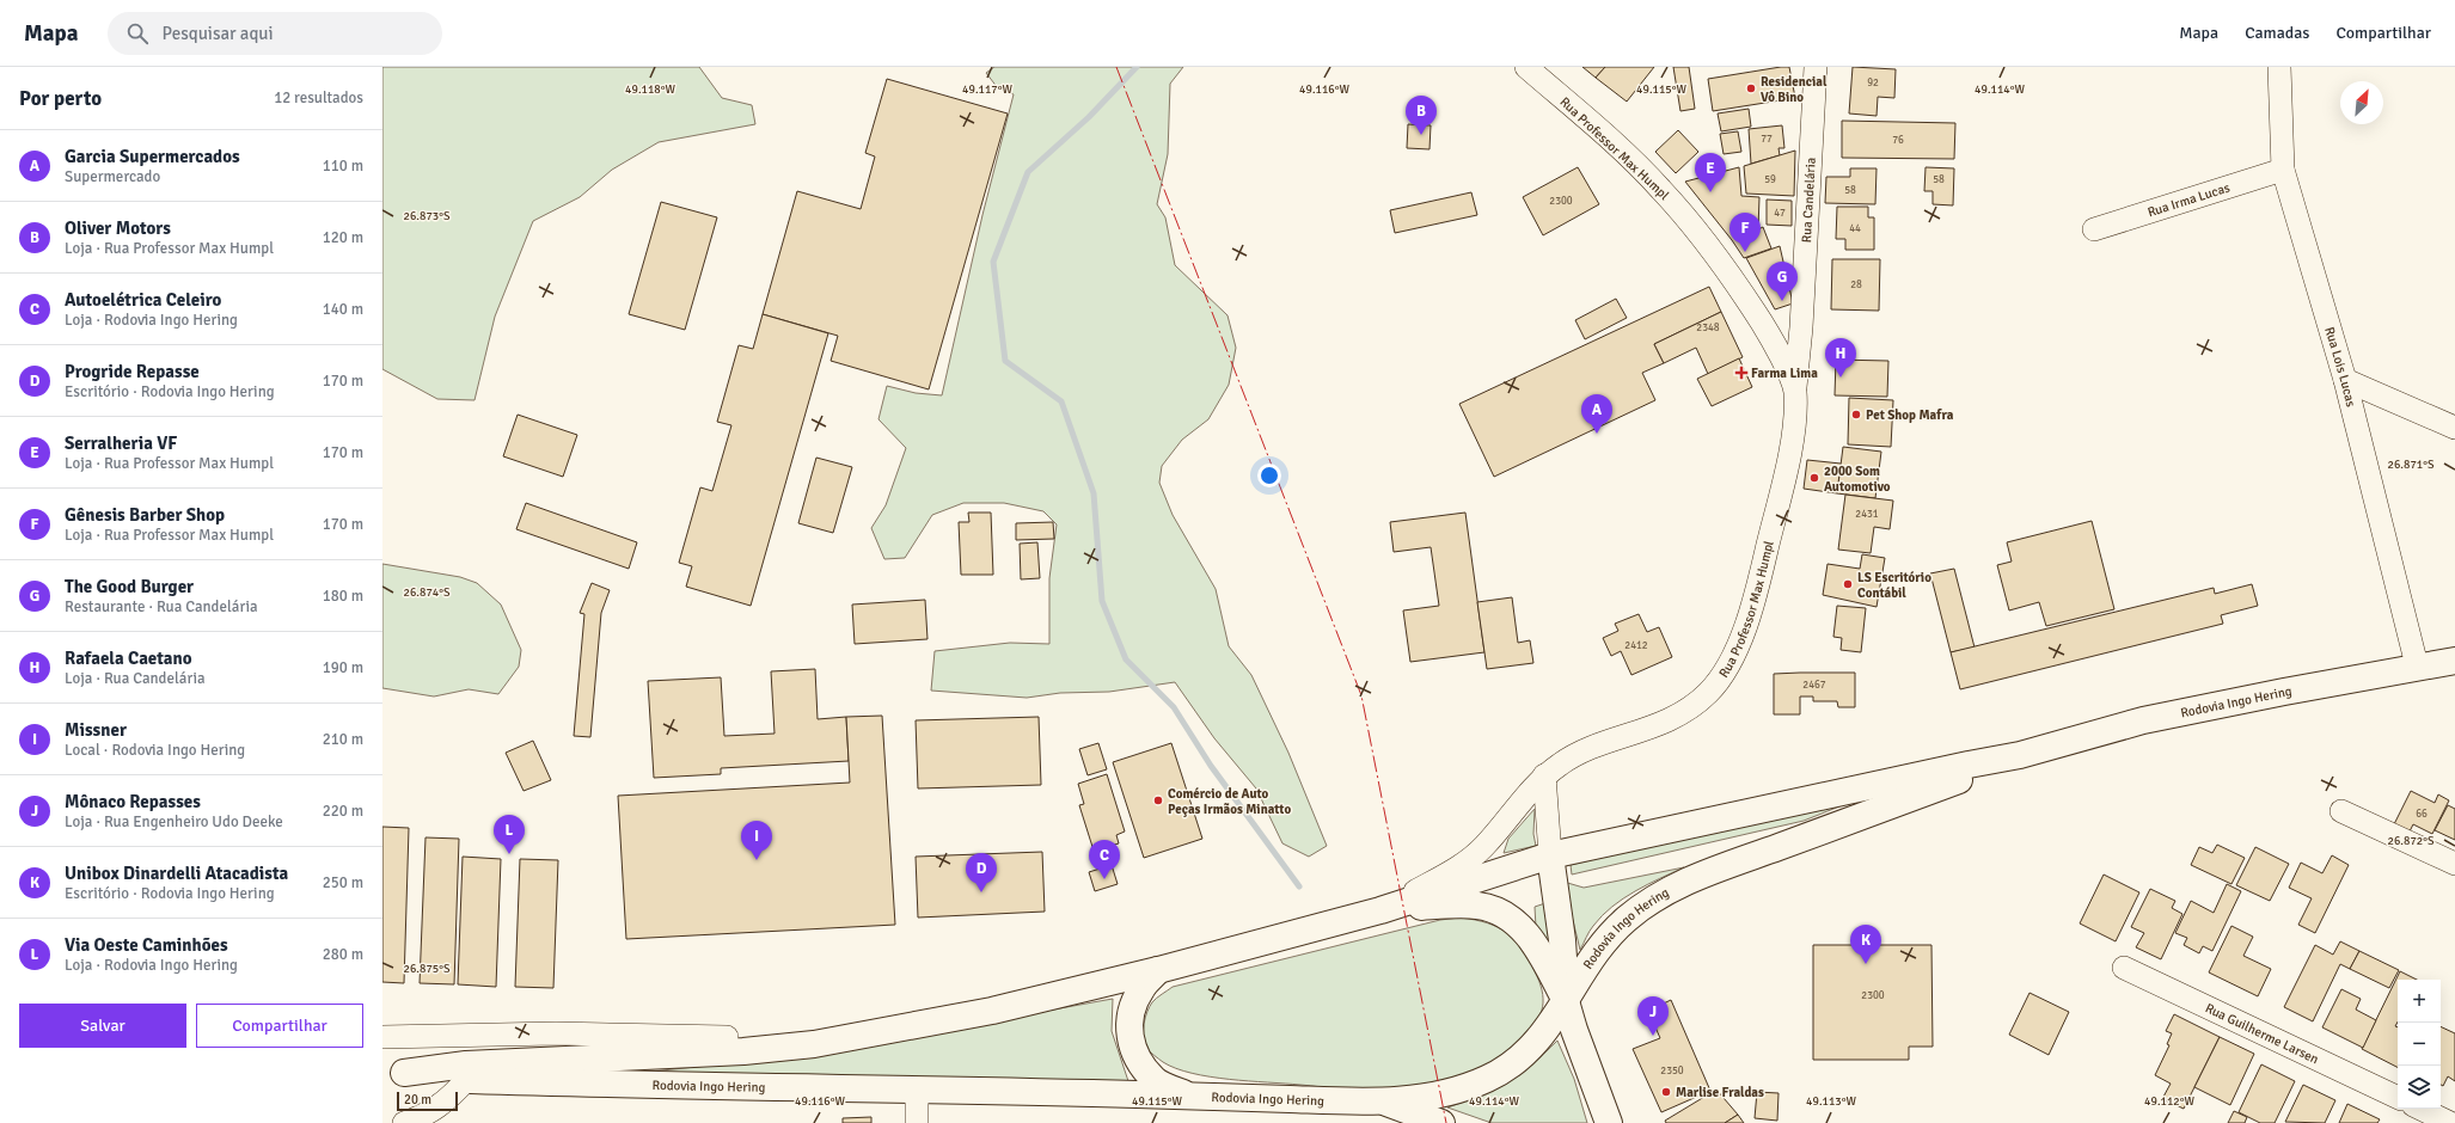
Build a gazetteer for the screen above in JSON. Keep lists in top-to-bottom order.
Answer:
{
  "streets": {
    "main road": ["Rodovia Ingo Hering"],
    "street": [
      "Rua Professor Max Humpl",
      "Rua Candelária",
      "Rua Irma Lucas",
      "Rua Lois Lucas",
      "Rua Guilherme Larsen"
    ]
  },
  "crossings": [
    ["Rua Professor Max Humpl", "Rua Candelária"],
    ["Rua Professor Max Humpl", "Rodovia Ingo Hering"],
    ["Rua Irma Lucas", "Rua Lois Lucas"],
    ["Rua Lois Lucas", "Rodovia Ingo Hering"]
  ],
  "places": {
    "other": [
      "Residencial Vô Bino",
      "Pet Shop Mafra",
      "2000 Som Automotivo",
      "LS Escritório Contábil",
      "Comércio de Auto Peças Irmãos Minatto",
      "Marlise Fraldas"
    ],
    "health": ["Farma Lima"]
  },
  "house_numbers": [
    "92",
    "77",
    "76",
    "59",
    "58",
    "58",
    "2300",
    "47",
    "44",
    "28",
    "2348",
    "2431",
    "2412",
    "2467",
    "66",
    "2300",
    "2350"
  ],
  "scale_bar": "20 m",
  "north": "top right",
  "page": {
    "header": "Mapa",
    "search": "Pesquisar aqui",
    "nav": ["Mapa", "Camadas", "Compartilhar"],
    "heading": ["Por perto", "12 resultados"],
    "pins": [
      "B",
      "E",
      "F",
      "G",
      "H",
      "A",
      "L",
      "I",
      "C",
      "D",
      "K",
      "J"
    ],
    "list": [
      {
        "mark": "A",
        "name": "Garcia Supermercados",
        "note": "Supermercado",
        "value": "110 m"
      },
      {
        "mark": "B",
        "name": "Oliver Motors",
        "note": "Loja · Rua Professor Max Humpl",
        "value": "120 m"
      },
      {
        "mark": "C",
        "name": "Autoelétrica Celeiro",
        "note": "Loja · Rodovia Ingo Hering",
        "value": "140 m"
      },
      {
        "mark": "D",
        "name": "Progride Repasse",
        "note": "Escritório · Rodovia Ingo Hering",
        "value": "170 m"
      },
      {
        "mark": "E",
        "name": "Serralheria VF",
        "note": "Loja · Rua Professor Max Humpl",
        "value": "170 m"
      },
      {
        "mark": "F",
        "name": "Gênesis Barber Shop",
        "note": "Loja · Rua Professor Max Humpl",
        "value": "170 m"
      },
      {
        "mark": "G",
        "name": "The Good Burger",
        "note": "Restaurante · Rua Candelária",
        "value": "180 m"
      },
      {
        "mark": "H",
        "name": "Rafaela Caetano",
        "note": "Loja · Rua Candelária",
        "value": "190 m"
      },
      {
        "mark": "I",
        "name": "Missner",
        "note": "Local · Rodovia Ingo Hering",
        "value": "210 m"
      },
      {
        "mark": "J",
        "name": "Mônaco Repasses",
        "note": "Loja · Rua Engenheiro Udo Deeke",
        "value": "220 m"
      },
      {
        "mark": "K",
        "name": "Unibox Dinardelli Atacadista",
        "note": "Escritório · Rodovia Ingo Hering",
        "value": "250 m"
      },
      {
        "mark": "L",
        "name": "Via Oeste Caminhões",
        "note": "Loja · Rodovia Ingo Hering",
        "value": "280 m"
      }
    ],
    "map_buttons": ["+", "−"],
    "buttons": ["Salvar", "Compartilhar"],
    "scale": "20 m"
  },
  "coordinates": [
    "49.118°W",
    "49.117°W",
    "49.116°W",
    "49.115°W",
    "49.114°W",
    "26.873°S",
    "26.871°S",
    "26.874°S",
    "26.872°S",
    "26.875°S",
    "49.113°W",
    "49.112°W"
  ]
}
